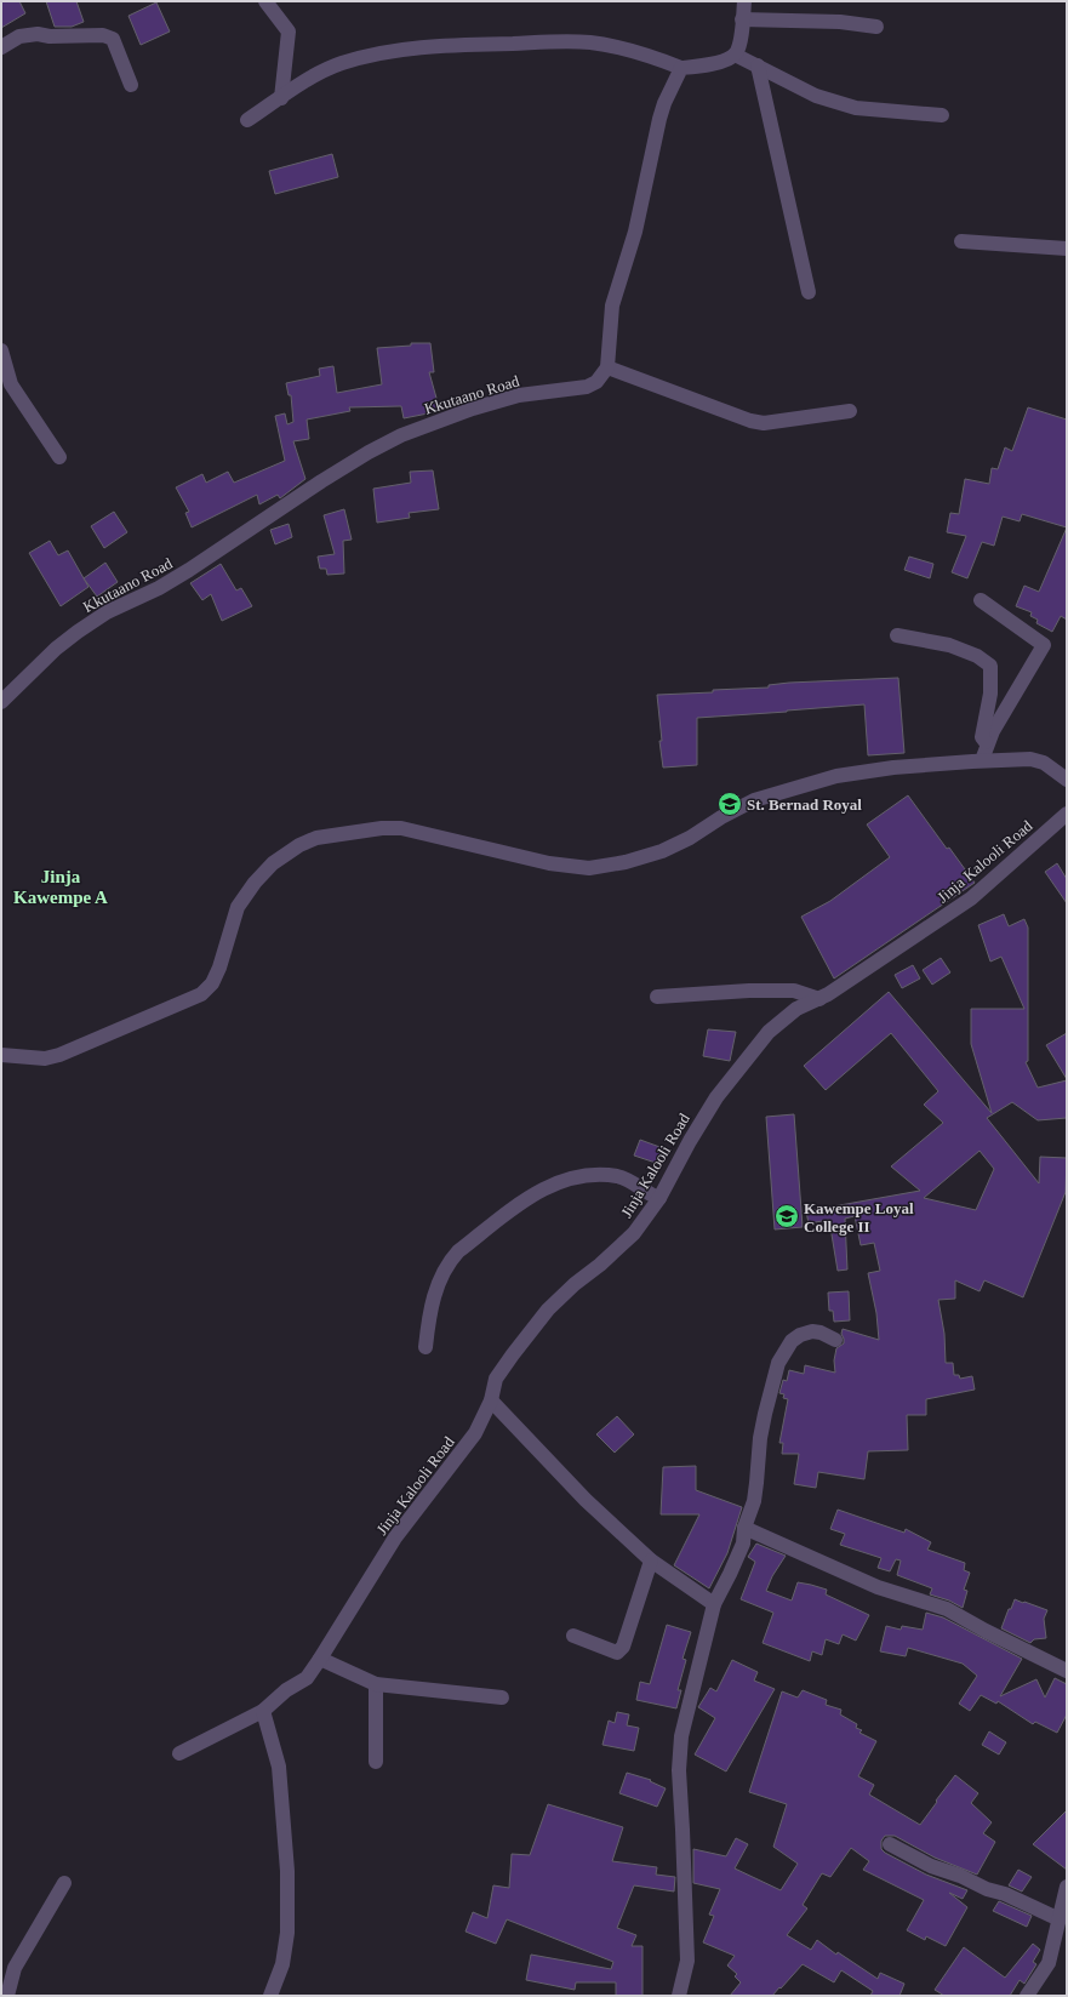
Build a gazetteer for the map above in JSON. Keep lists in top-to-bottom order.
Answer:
{
  "streets": {
    "street": ["Kkutaano Road", "Jinja Kalooli Road"]
  },
  "districts": ["Jinja Kawempe A"],
  "places": {
    "school or university": ["St. Bernad Royal", "Kawempe Loyal College II"]
  }
}
